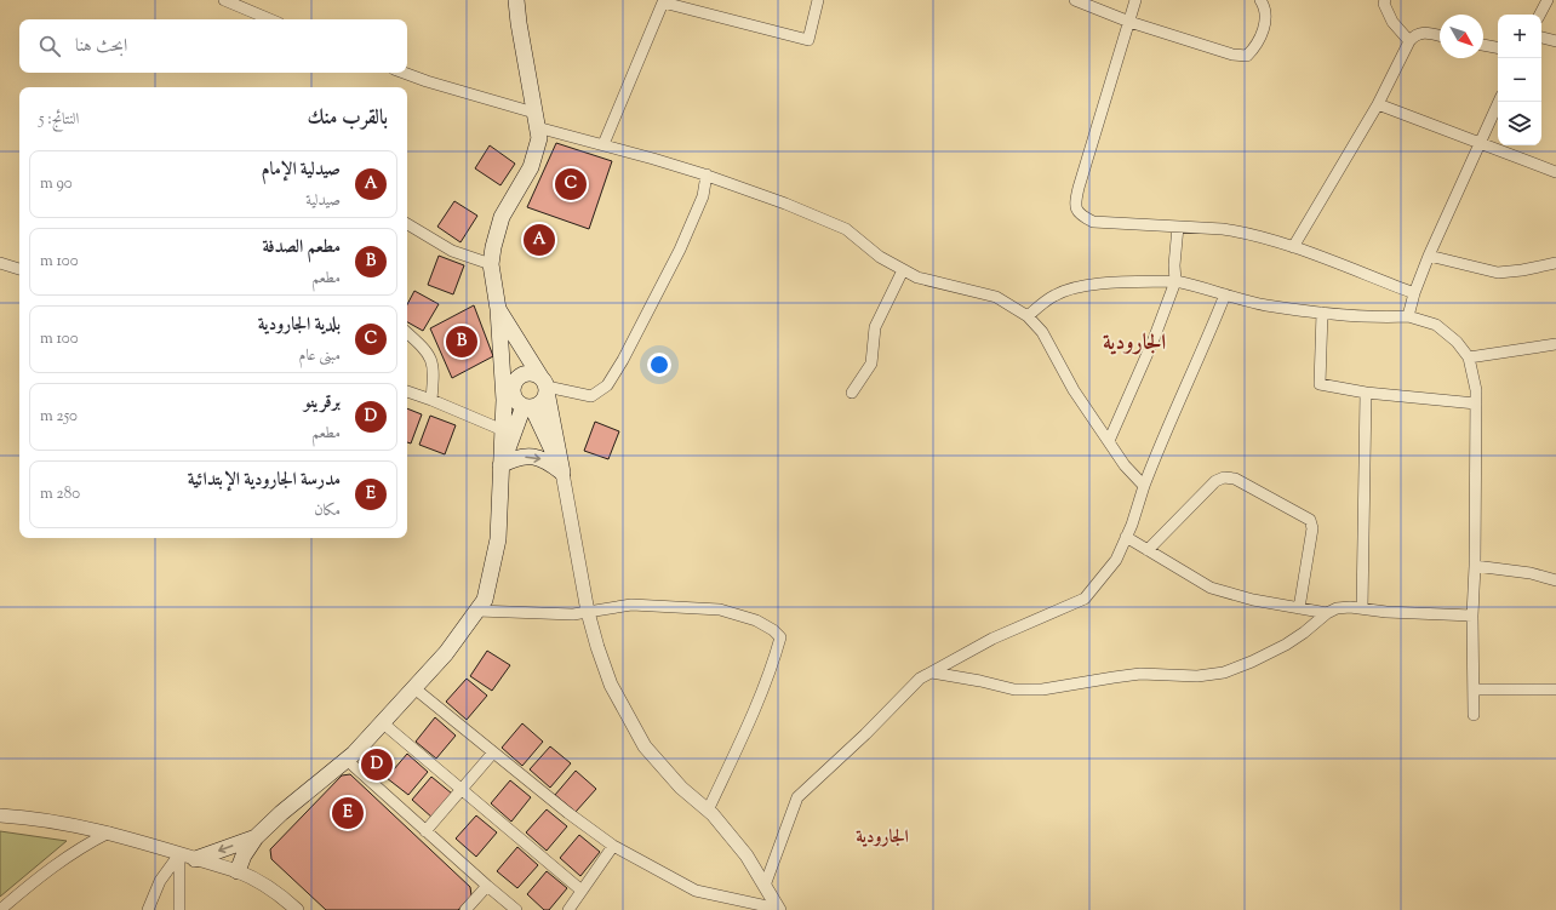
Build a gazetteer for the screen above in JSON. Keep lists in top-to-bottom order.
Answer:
{
  "districts": ["الجارودية", "الجارودية"],
  "north": "bottom right",
  "page": {
    "map_buttons": ["+", "−"],
    "search": "ابحث هنا",
    "heading": ["بالقرب منك", "النتائج: 5"],
    "list": [
      {
        "mark": "A",
        "name": "صيدلية الإمام",
        "note": "صيدلية",
        "value": "90 m"
      },
      {
        "mark": "B",
        "name": "مطعم الصدفة",
        "note": "مطعم",
        "value": "100 m"
      },
      {
        "mark": "C",
        "name": "بلدية الجارودية",
        "note": "مبنى عام",
        "value": "100 m"
      },
      {
        "mark": "D",
        "name": "برقرينو",
        "note": "مطعم",
        "value": "250 m"
      },
      {
        "mark": "E",
        "name": "مدرسة الجارودية الإبتدائية",
        "note": "مكان",
        "value": "280 m"
      }
    ],
    "pins": [
      "C",
      "A",
      "B",
      "D",
      "E"
    ]
  }
}
